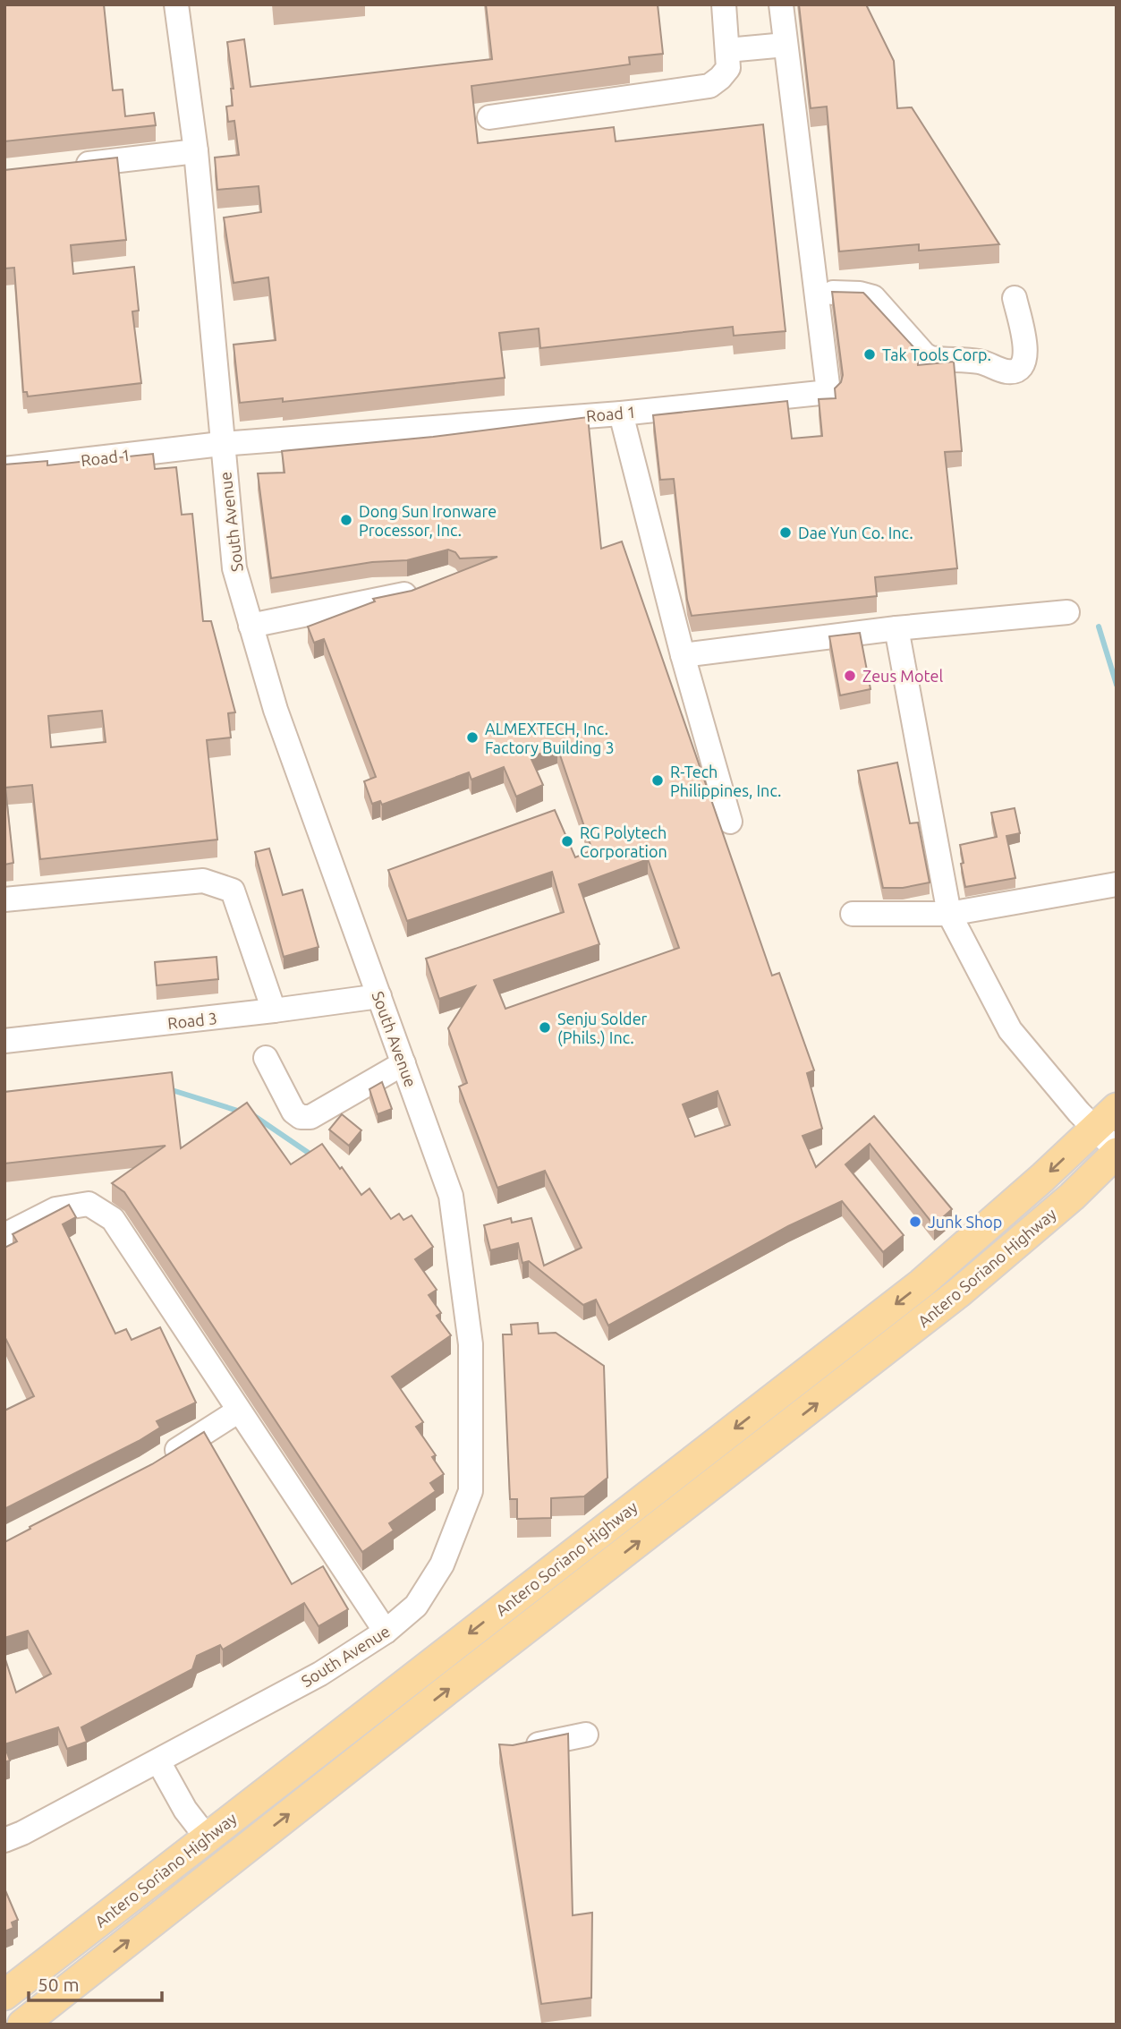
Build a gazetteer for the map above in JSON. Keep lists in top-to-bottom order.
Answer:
{
  "streets": {
    "main road": ["Antero Soriano Highway"],
    "street": ["Road 1", "South Avenue", "Road 3"]
  },
  "crossings": [
    ["Road 1", "South Avenue"],
    ["South Avenue", "Road 3"]
  ],
  "places": [
    "Tak Tools Corp.",
    "Dong Sun Ironware Processor, Inc.",
    "Dae Yun Co. Inc.",
    "Zeus Motel",
    "ALMEXTECH, Inc. Factory Building 3",
    "R-Tech Philippines, Inc.",
    "RG Polytech Corporation",
    "Senju Solder (Phils.) Inc.",
    "Junk Shop"
  ],
  "scale_bar": "50 m"
}
